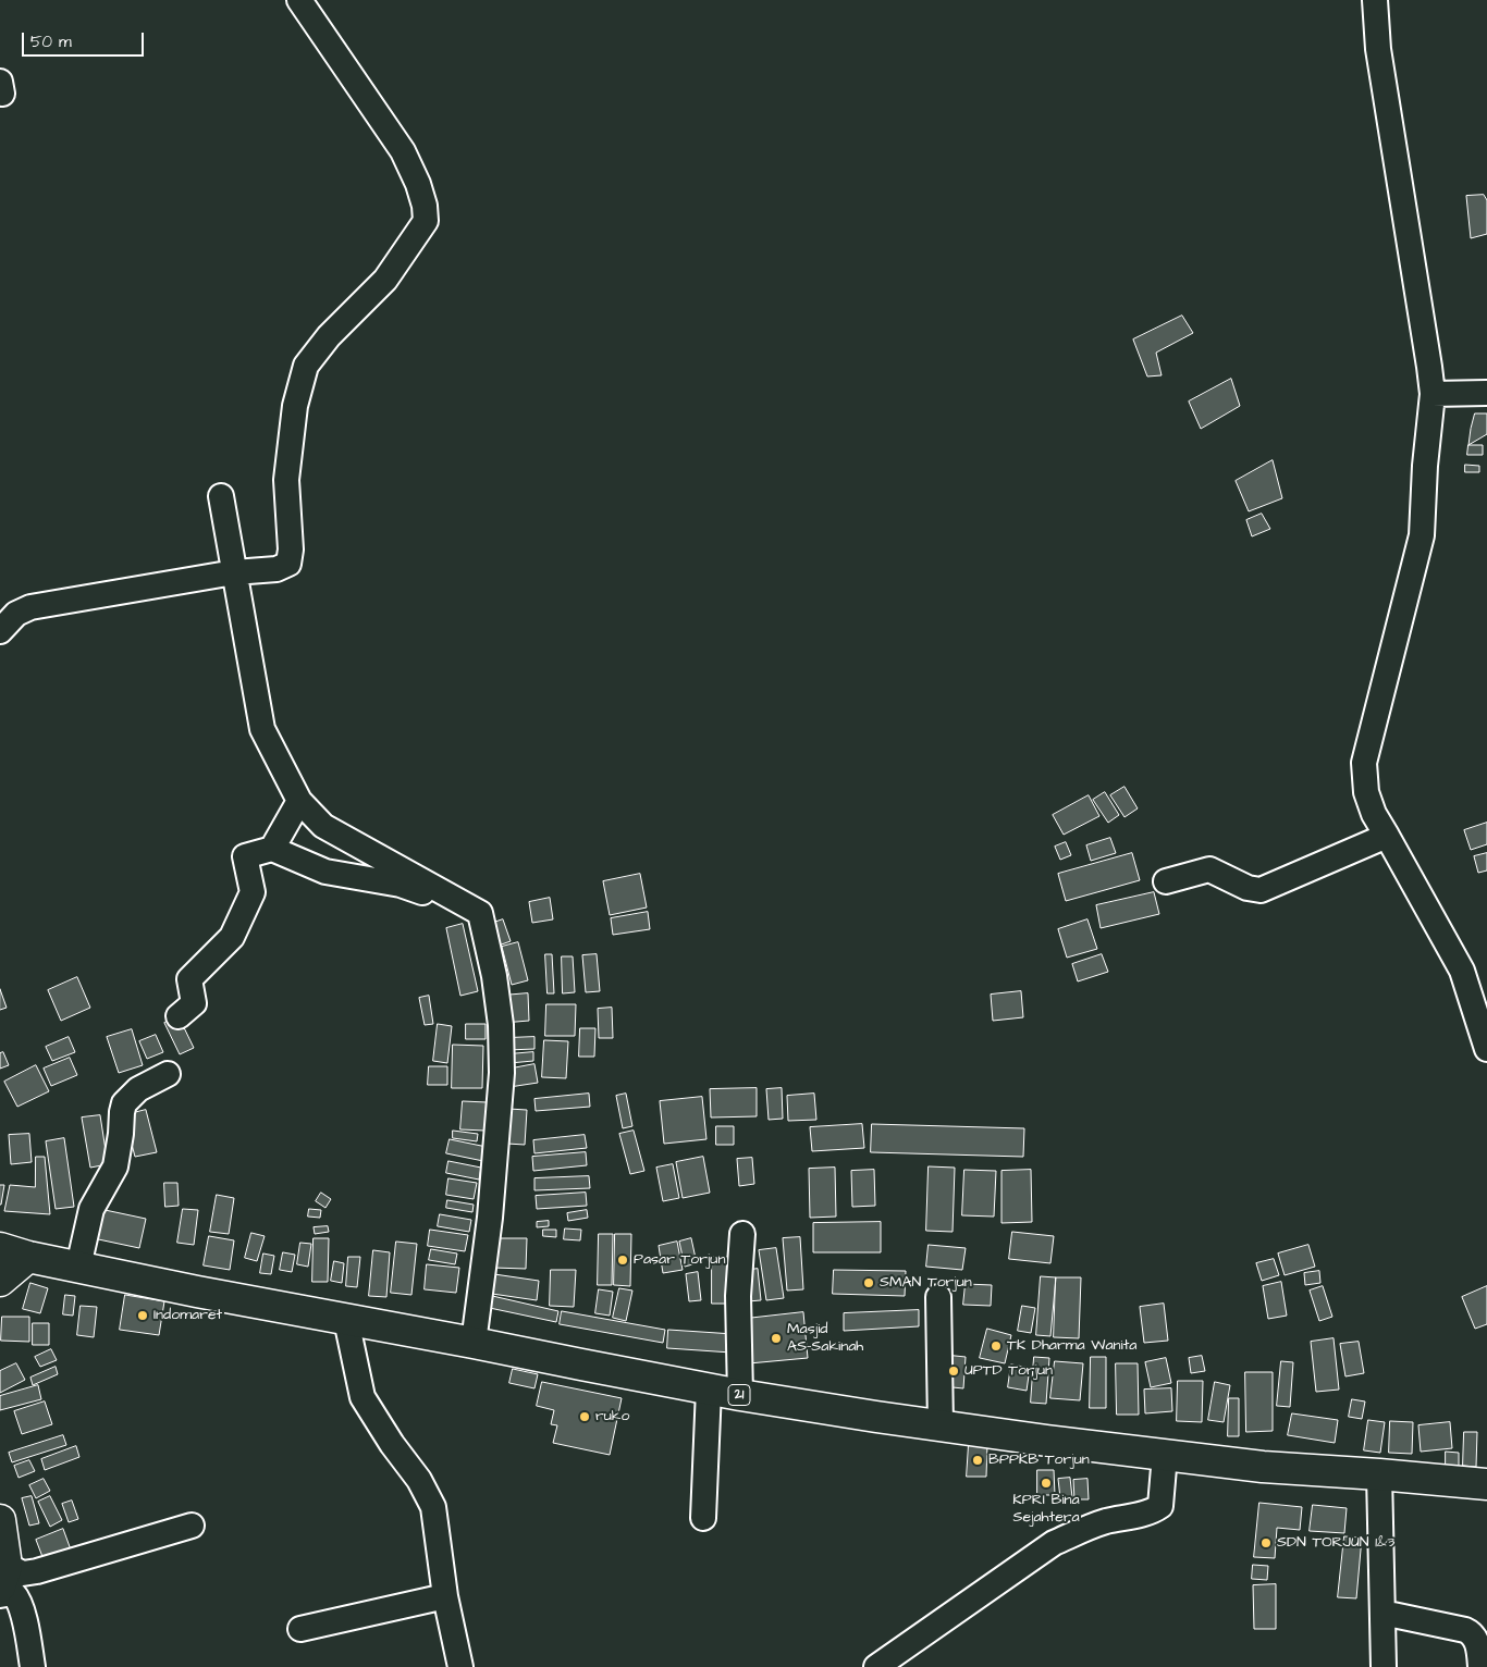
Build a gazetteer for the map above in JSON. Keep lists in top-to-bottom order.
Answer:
{
  "streets": {
    "main road": ["21"]
  },
  "places": [
    "Pasar Torjun",
    "SMAN Torjun",
    "Indomaret",
    "Masjid AS-Sakinah",
    "TK Dharma Wanita",
    "UPTD Torjun",
    "ruko",
    "BPPKB Torjun",
    "KPRI Bina Sejahtera",
    "SDN TORJUN 1&3"
  ],
  "scale_bar": "50 m"
}
